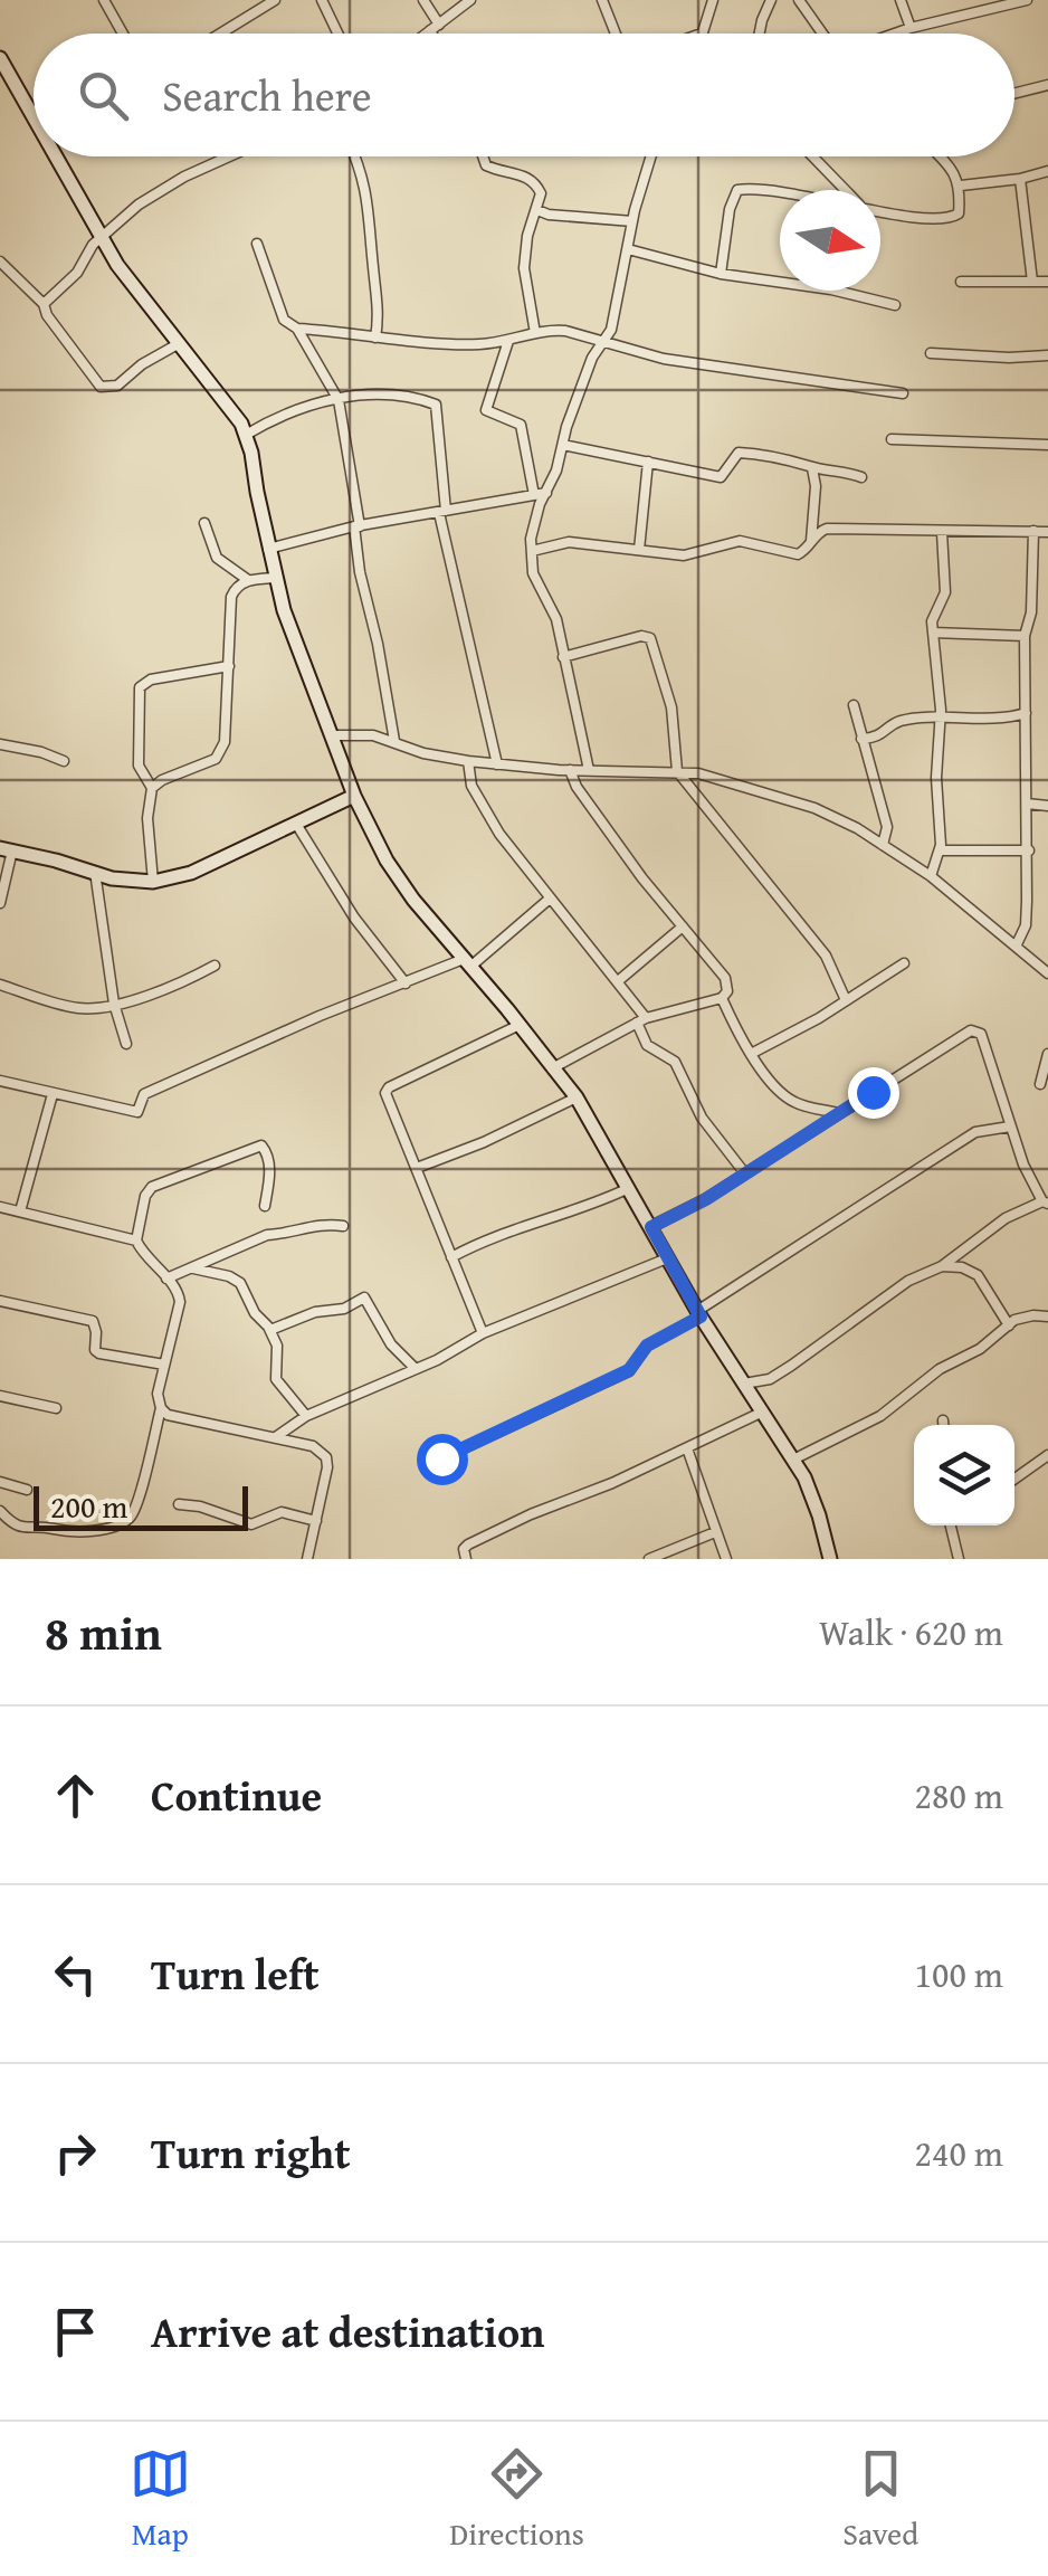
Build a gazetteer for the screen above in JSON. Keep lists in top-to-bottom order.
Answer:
{
  "scale_bar": "200 m",
  "north": "right",
  "page": {
    "search": "Search here",
    "scale": "200 m",
    "heading": ["8 min", "Walk · 620 m"],
    "list": [
      ["Continue", "280 m"],
      ["Turn left", "100 m"],
      ["Turn right", "240 m"],
      "Arrive at destination"
    ],
    "nav": ["Map", "Directions", "Saved"]
  }
}
